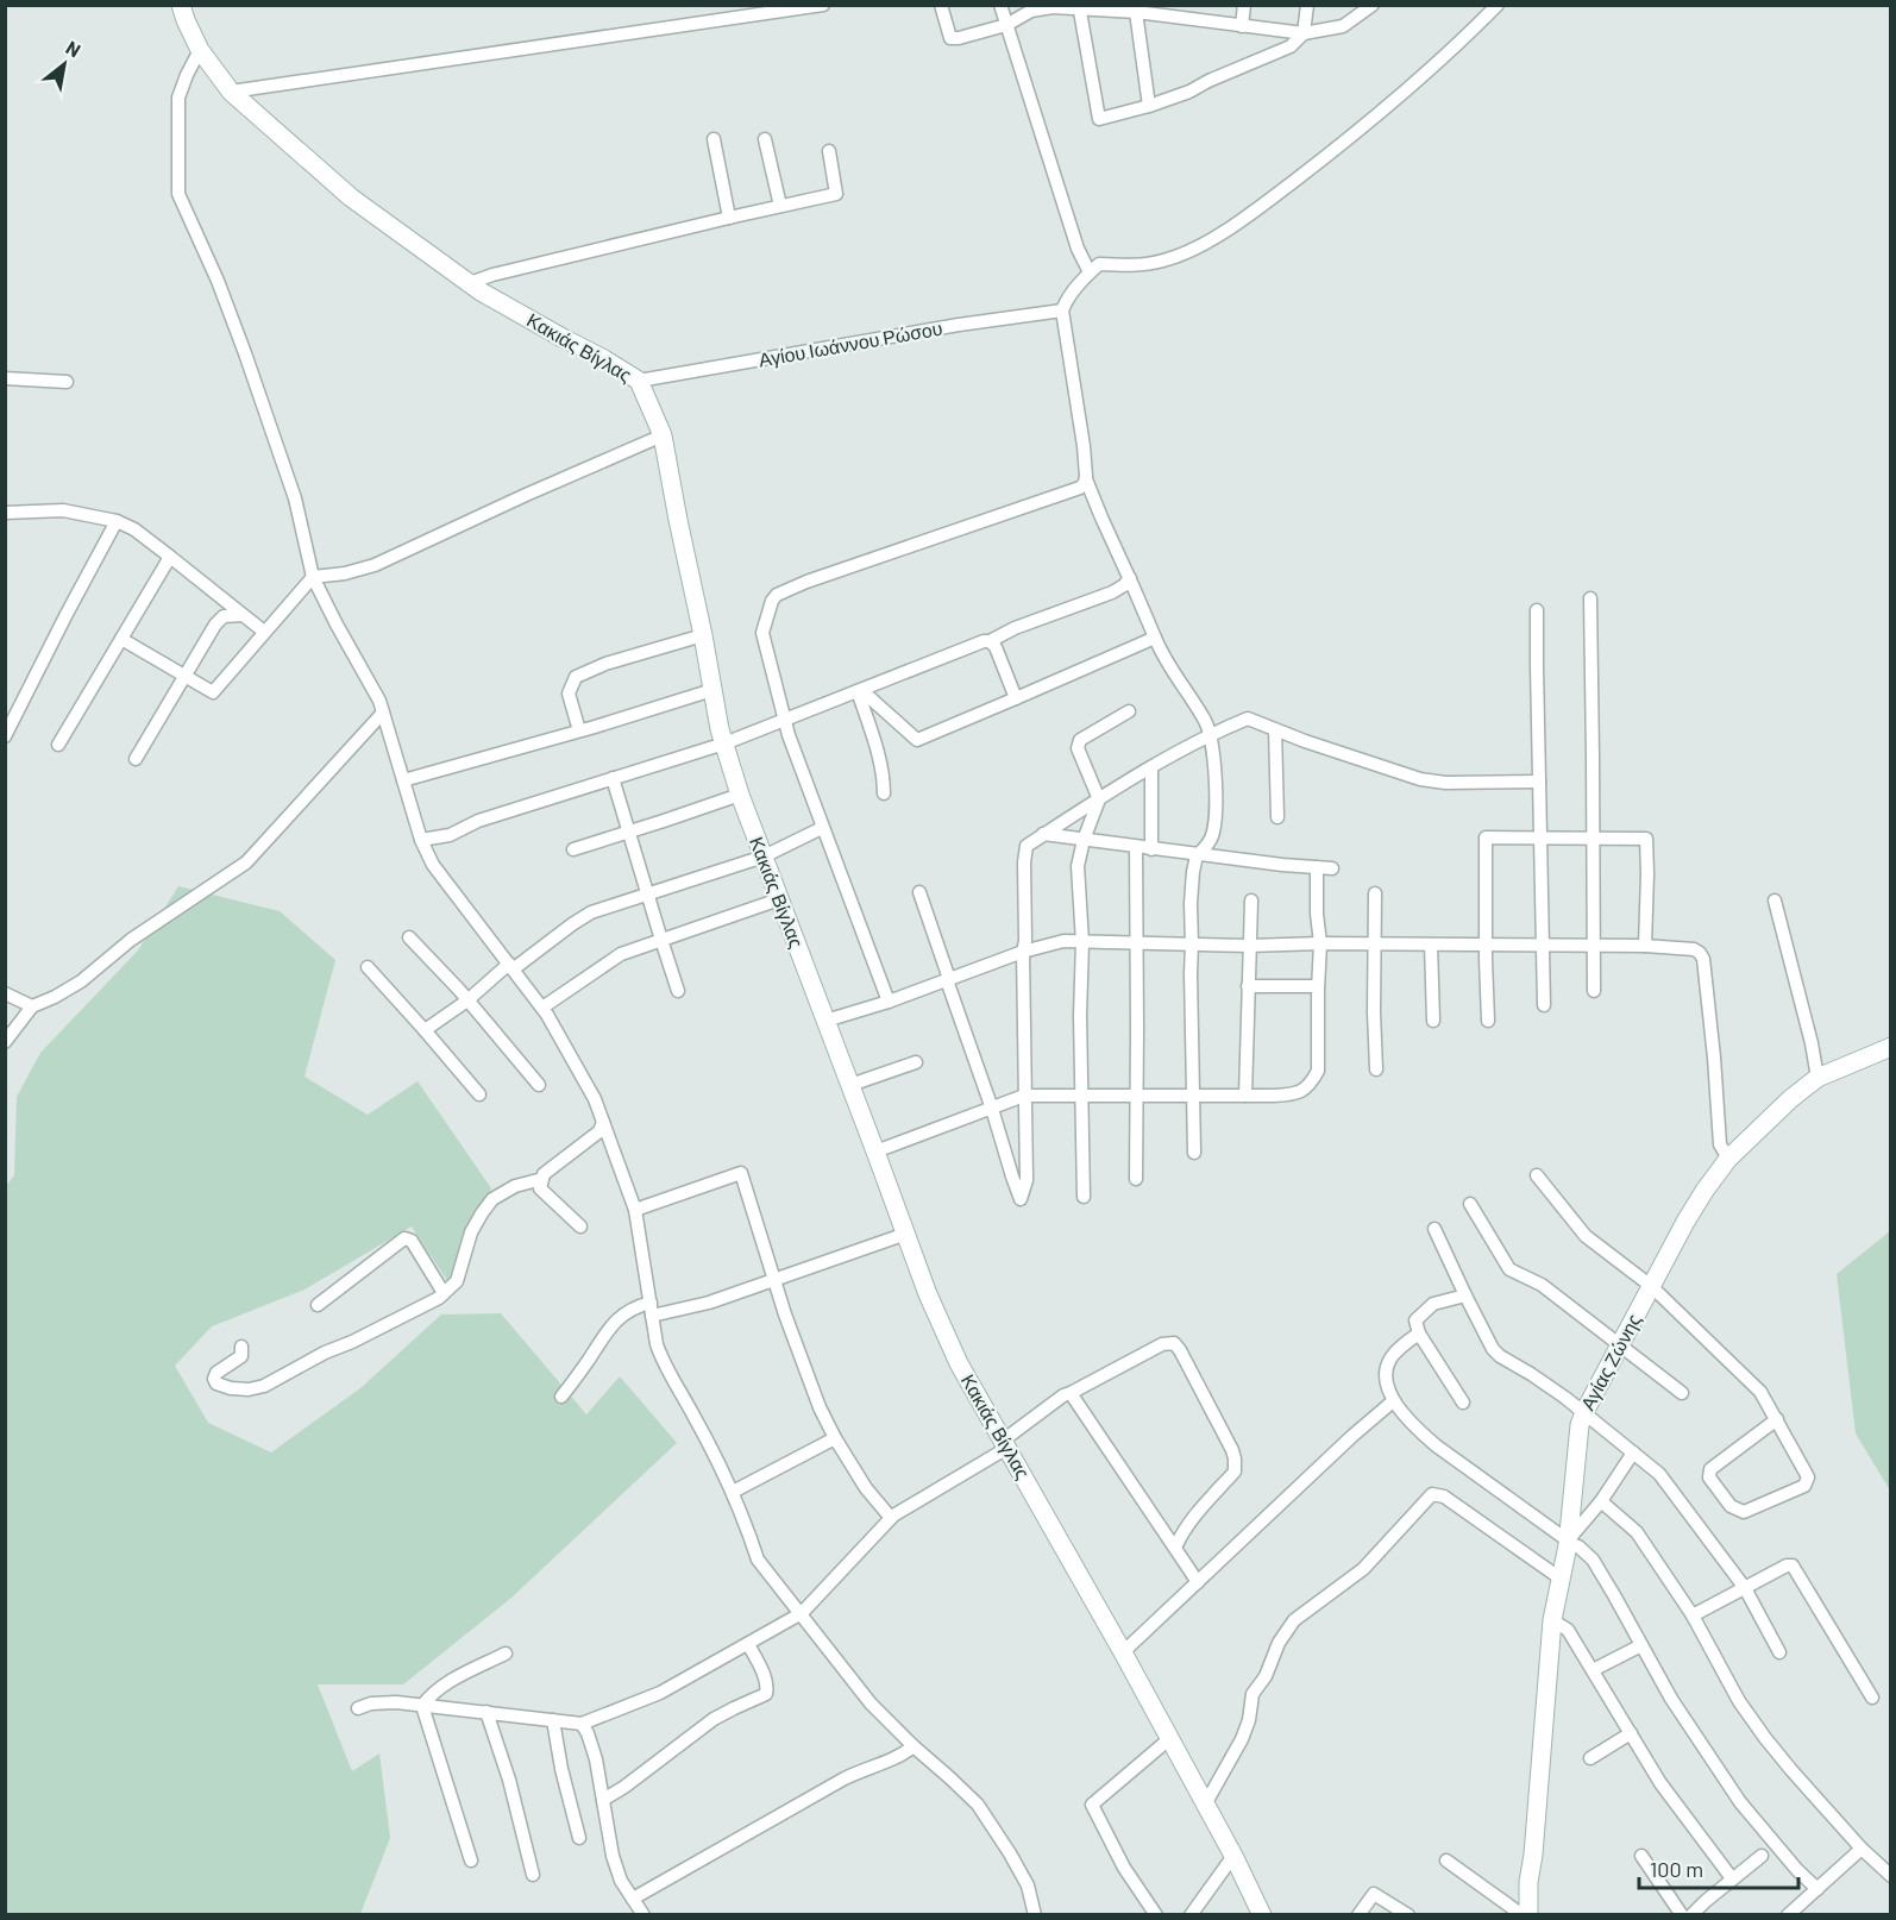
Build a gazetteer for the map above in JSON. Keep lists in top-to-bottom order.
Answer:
{
  "streets": {
    "street": ["Αγίου Ιωάννου Ρώσου", "Κακιάς Βίγλας", "Αγίας Ζώνης"]
  },
  "crossings": [
    ["Αγίου Ιωάννου Ρώσου", "Κακιάς Βίγλας"]
  ],
  "scale_bar": "100 m",
  "north": "top right"
}
